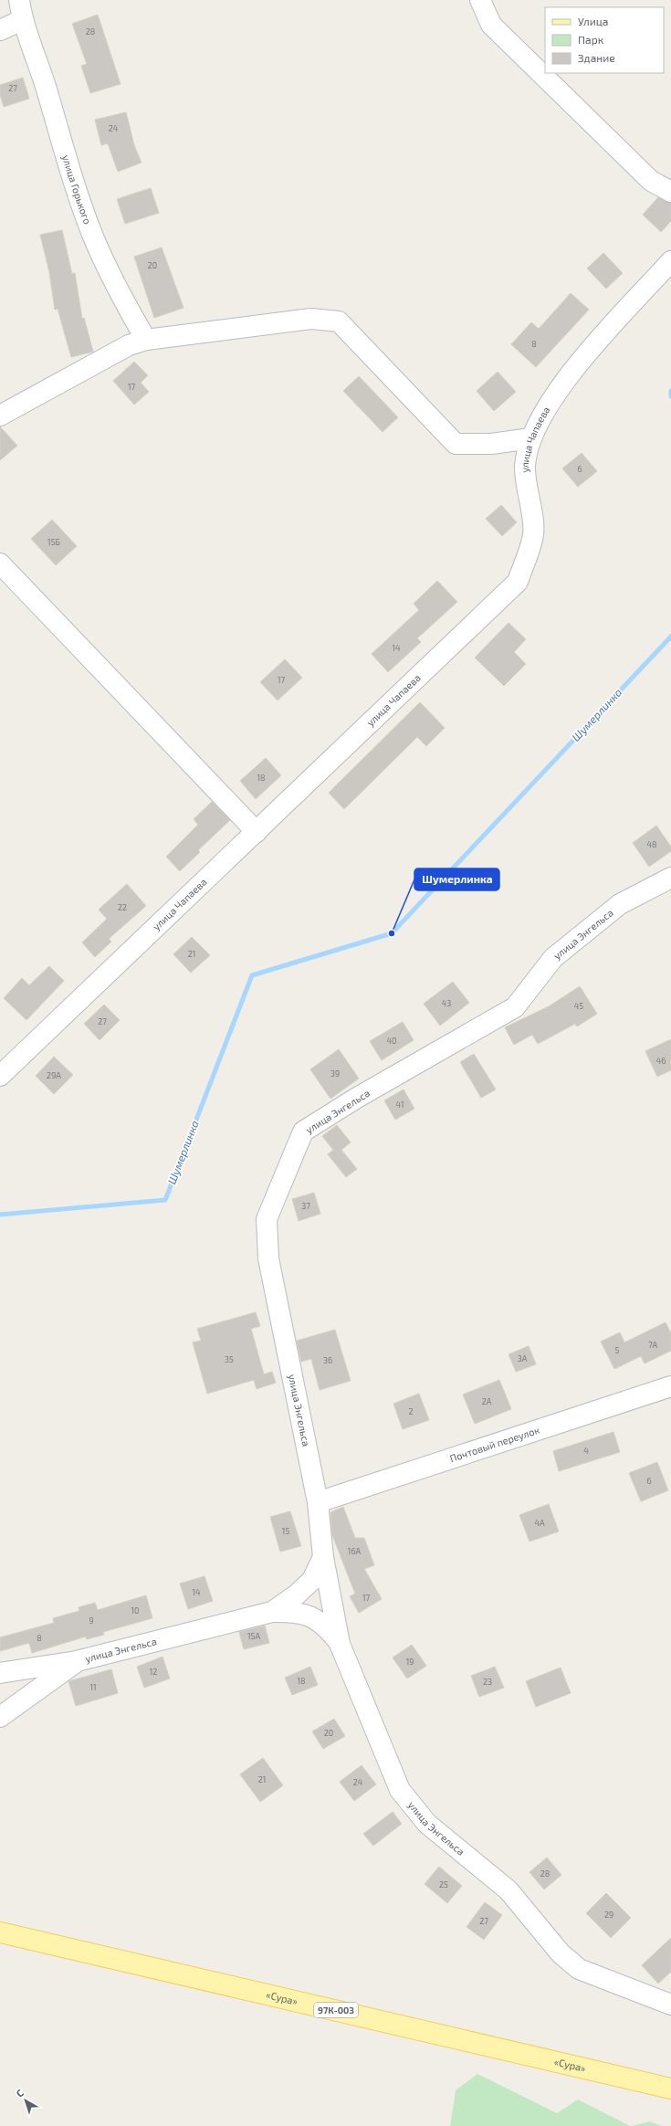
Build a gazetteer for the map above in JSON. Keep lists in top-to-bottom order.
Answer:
{
  "streets": {
    "main road": ["«Сура»", "97К-003"],
    "street": [
      "улица Горького",
      "улица Чапаева",
      "улица Энгельса",
      "Почтовый переулок"
    ]
  },
  "crossings": [
    ["улица Энгельса", "Почтовый переулок"]
  ],
  "water": ["Шумерлинка"],
  "places": ["Шумерлинка"],
  "house_numbers": [
    "28",
    "27",
    "24",
    "20",
    "8",
    "17",
    "6",
    "15Б",
    "14",
    "17",
    "18",
    "48",
    "22",
    "21",
    "43",
    "45",
    "27",
    "40",
    "46",
    "39",
    "29А",
    "41",
    "37",
    "7А",
    "5",
    "3А",
    "35",
    "36",
    "2А",
    "2",
    "4",
    "6",
    "4А",
    "15",
    "16А",
    "14",
    "17",
    "10",
    "9",
    "15А",
    "8",
    "19",
    "12",
    "18",
    "23",
    "11",
    "20",
    "21",
    "24",
    "28",
    "25",
    "29",
    "27"
  ],
  "legend": ["Улица", "Парк", "Здание"],
  "north": "top left"
}
